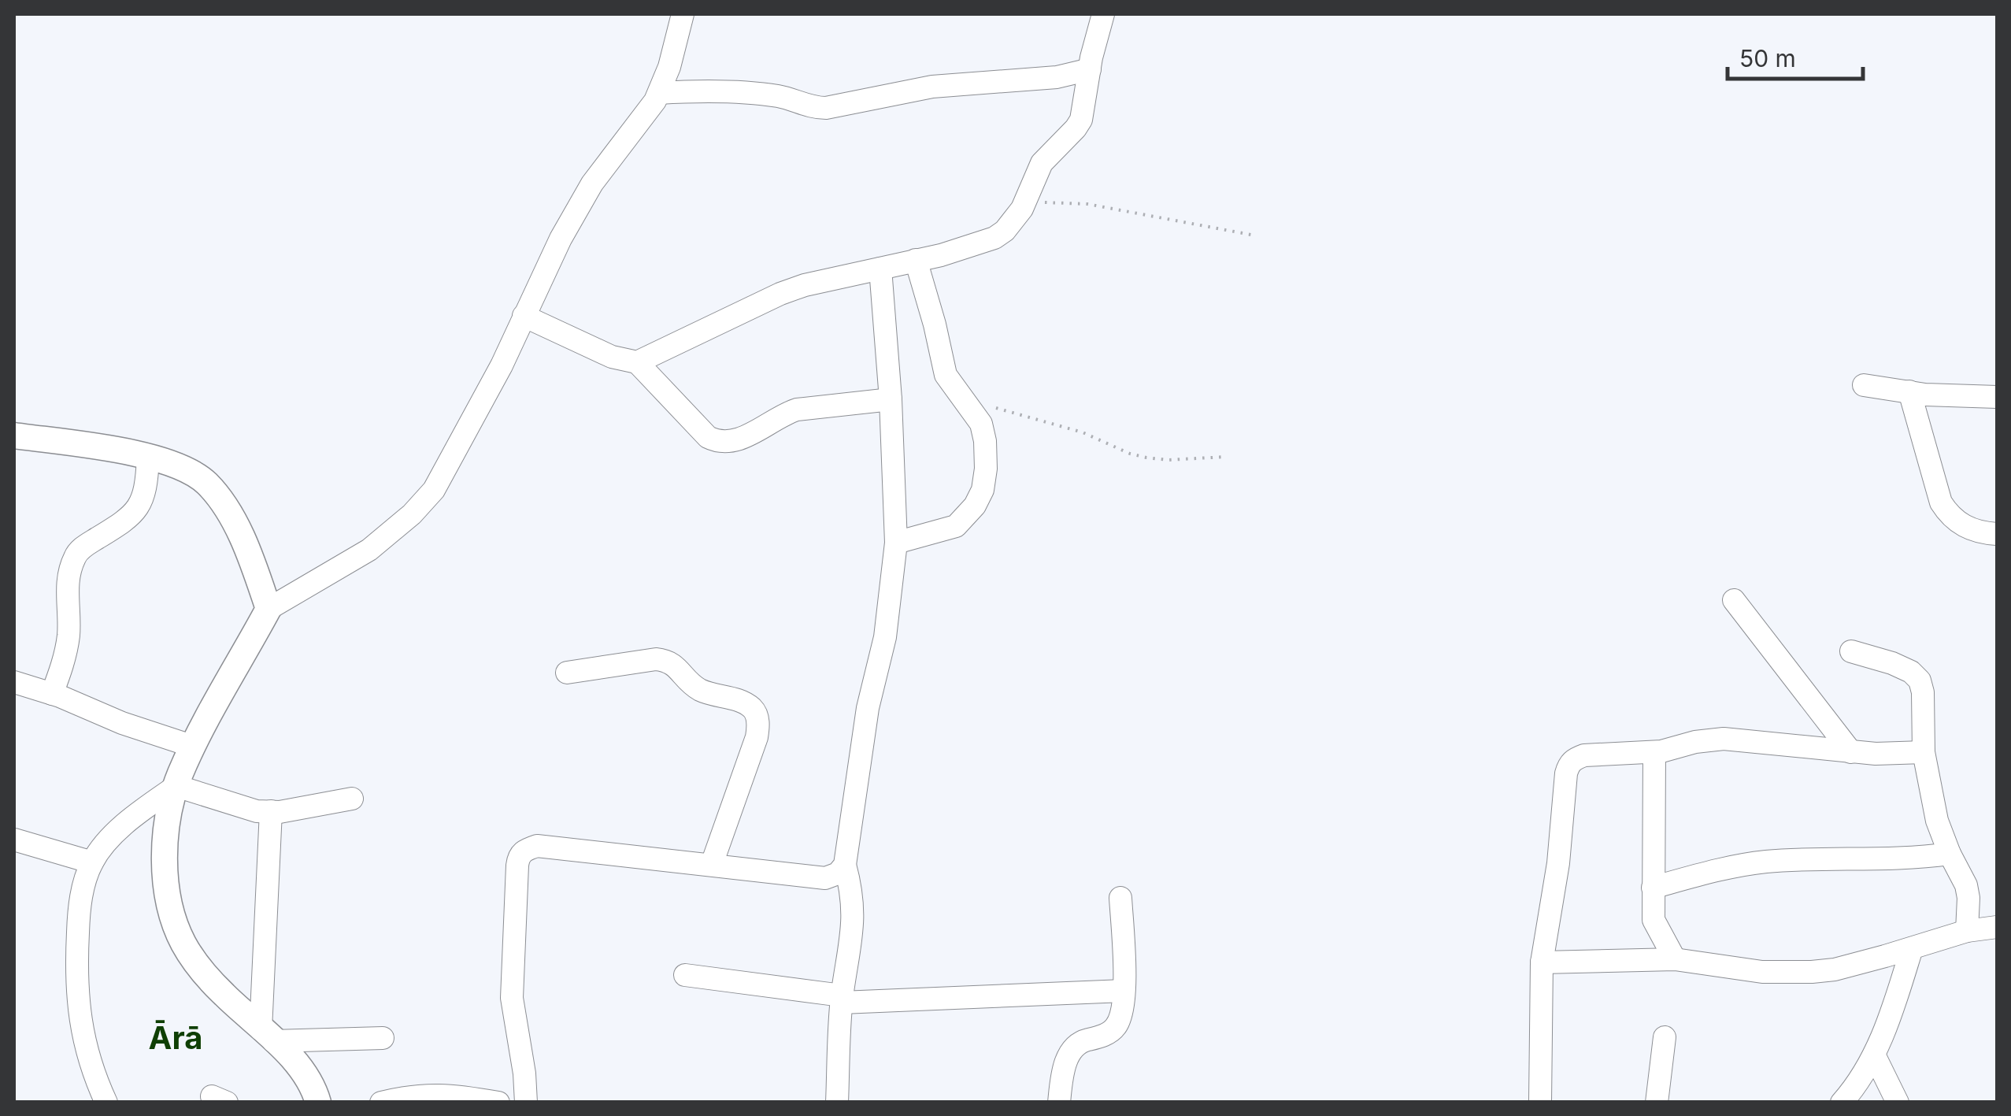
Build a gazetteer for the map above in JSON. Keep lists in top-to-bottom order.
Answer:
{
  "districts": ["Ārā"],
  "scale_bar": "50 m"
}
